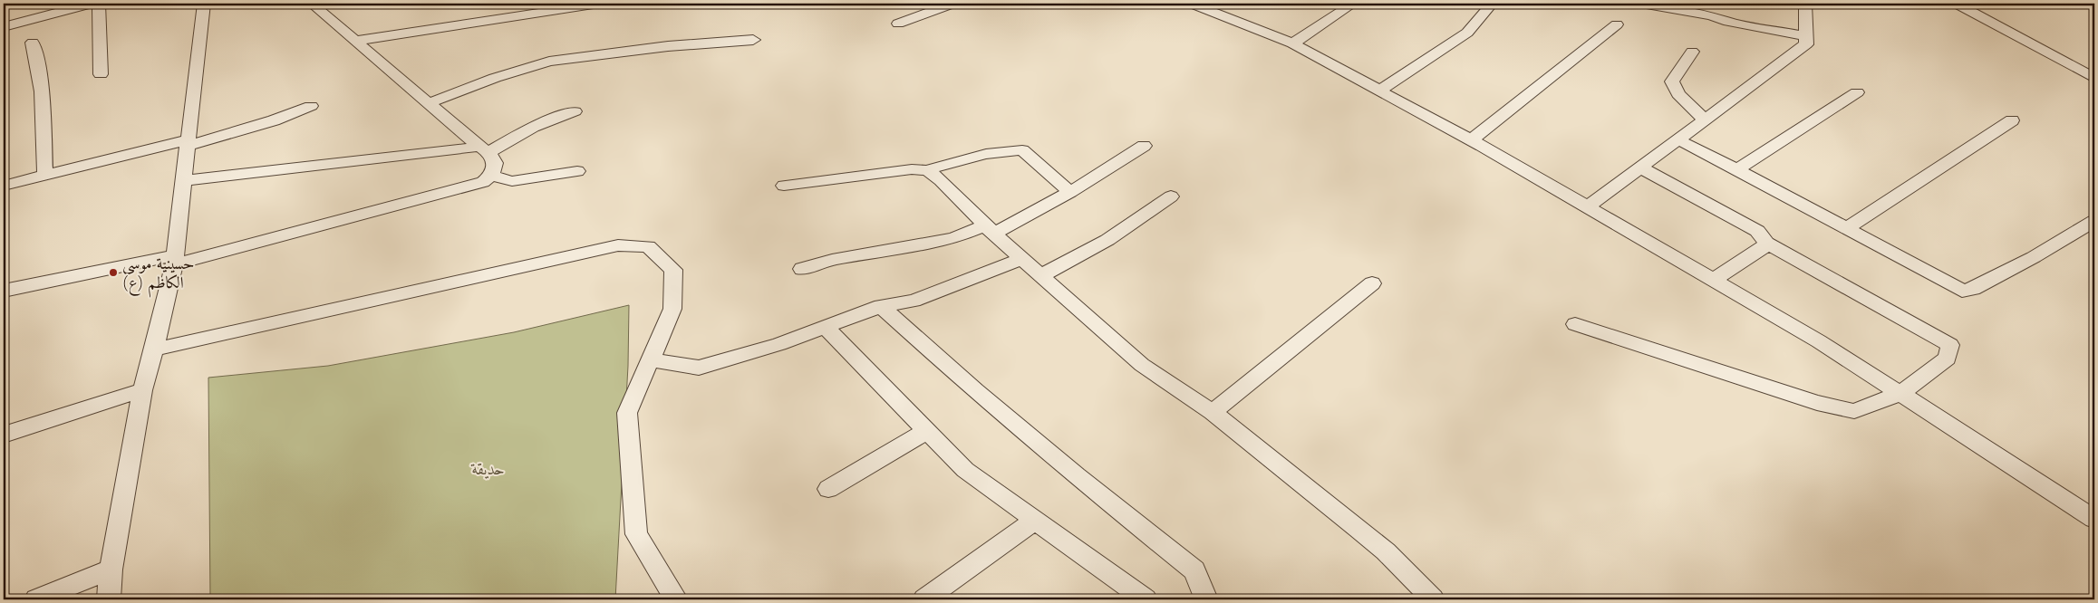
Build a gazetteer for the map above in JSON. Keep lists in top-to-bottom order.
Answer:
{
  "parks": ["حديقة"],
  "places": ["حسينية موسى الكاظم (ع)"]
}
